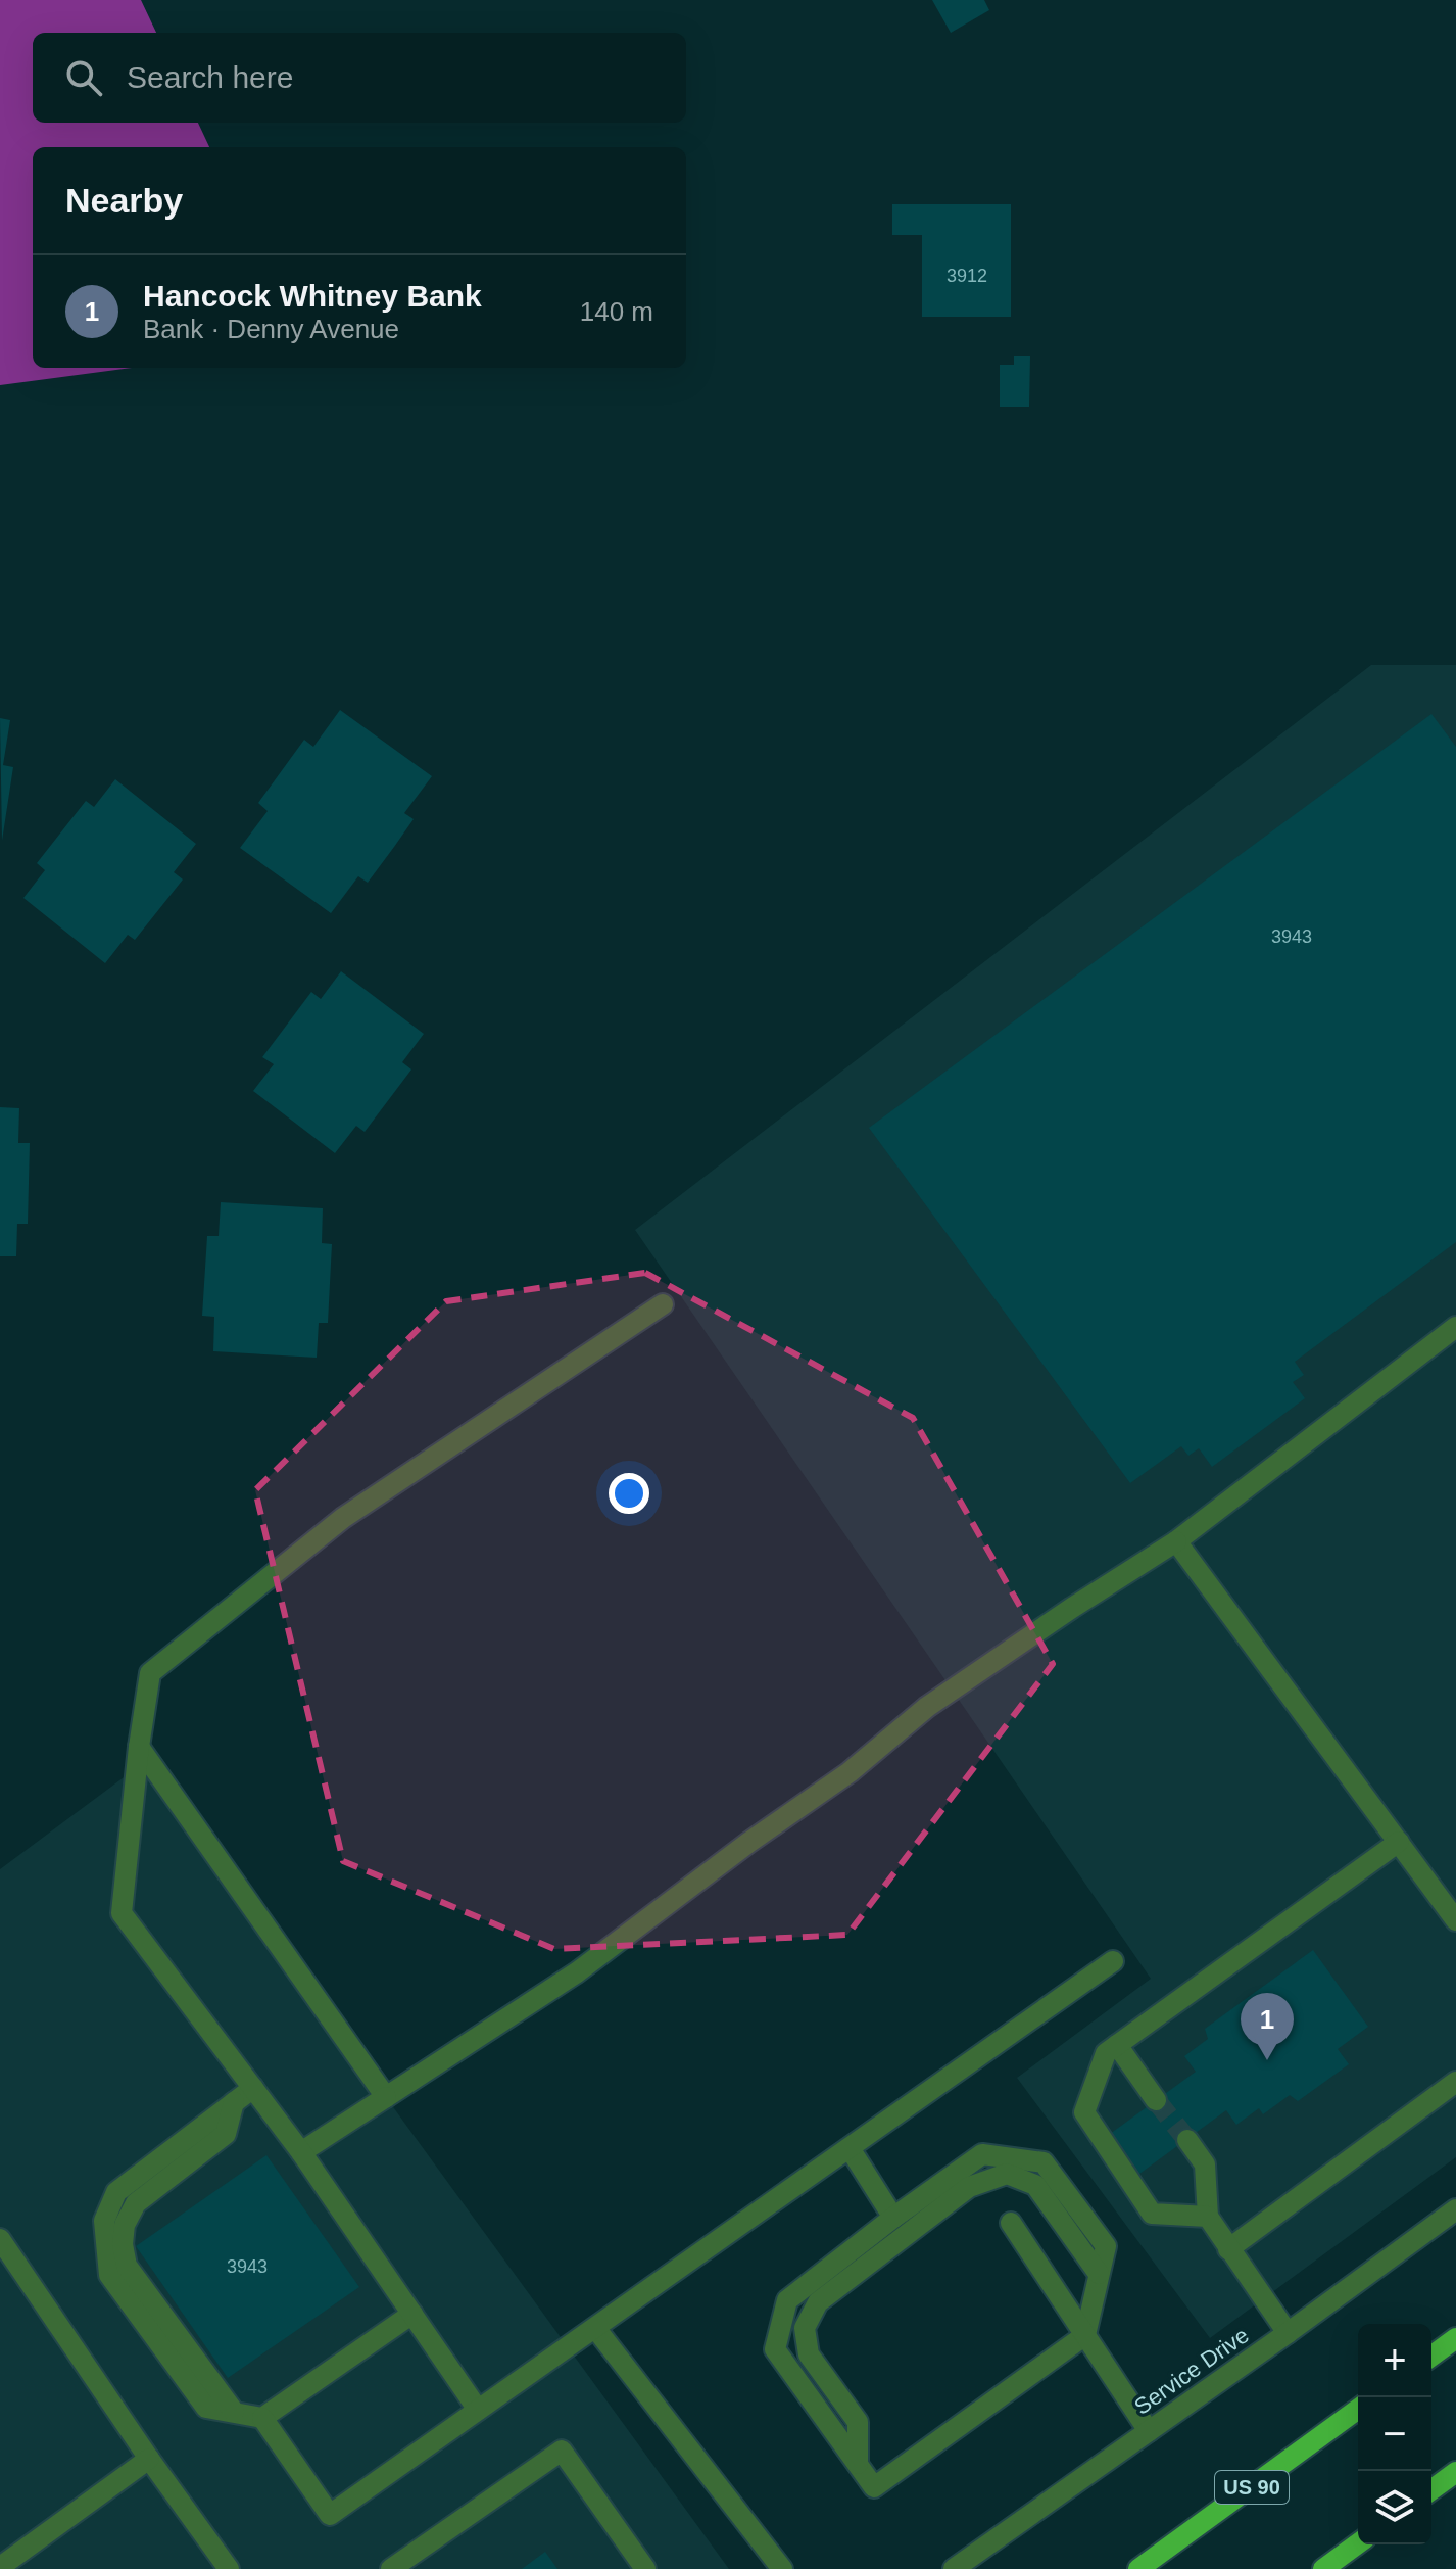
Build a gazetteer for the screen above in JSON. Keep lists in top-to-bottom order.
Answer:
{
  "streets": {
    "main road": ["US 90"],
    "lane": ["Service Drive"]
  },
  "house_numbers": ["3912", "3943", "3943"],
  "page": {
    "search": "Search here",
    "heading": "Nearby",
    "list": [
      {
        "mark": "1",
        "name": "Hancock Whitney Bank",
        "note": "Bank · Denny Avenue",
        "value": "140 m"
      }
    ],
    "pins": "1",
    "map_buttons": ["+", "−"]
  }
}
